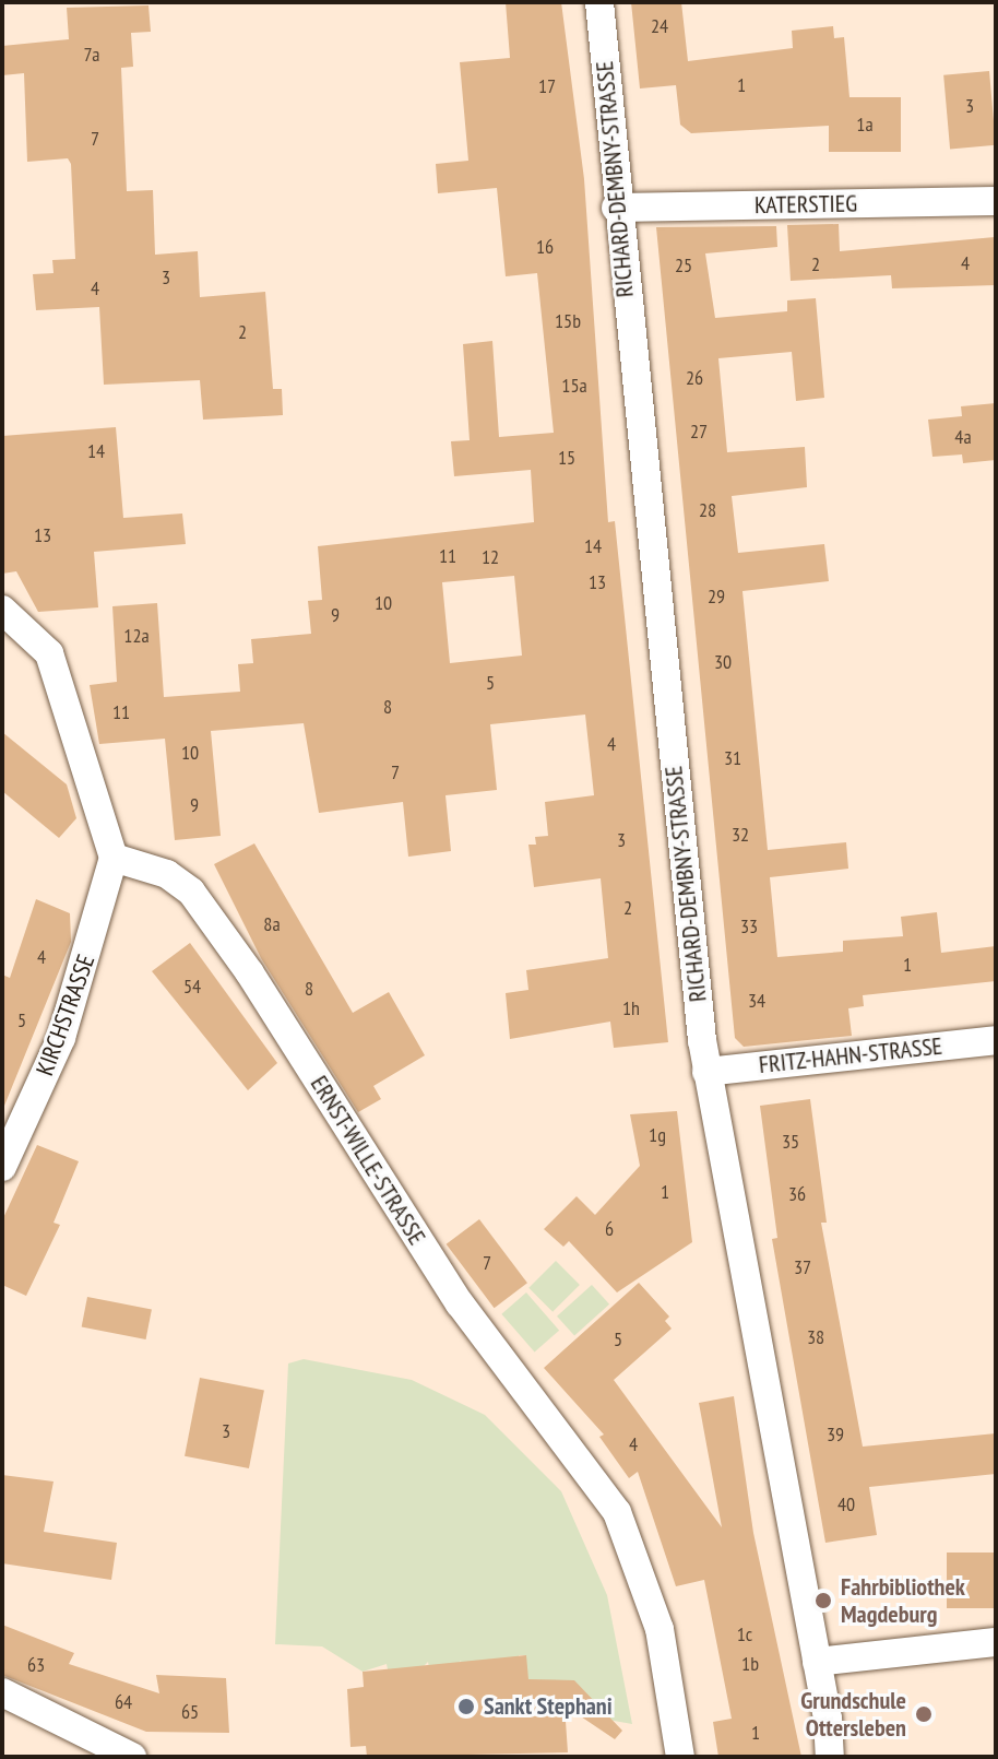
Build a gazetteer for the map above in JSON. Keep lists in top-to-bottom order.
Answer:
{
  "streets": {
    "street": [
      "RICHARD-DEMBNY-STRASSE",
      "KATERSTIEG",
      "KIRCHSTRASSE",
      "FRITZ-HAHN-STRASSE",
      "ERNST-WILLE-STRASSE"
    ]
  },
  "crossings": [
    ["RICHARD-DEMBNY-STRASSE", "KATERSTIEG"],
    ["RICHARD-DEMBNY-STRASSE", "FRITZ-HAHN-STRASSE"],
    ["KIRCHSTRASSE", "ERNST-WILLE-STRASSE"]
  ],
  "places": ["Fahrbibliothek Magdeburg", "Sankt Stephani", "Grundschule Ottersleben"],
  "house_numbers": [
    "24",
    "7a",
    "1",
    "17",
    "3",
    "1a",
    "7",
    "16",
    "4",
    "2",
    "25",
    "3",
    "4",
    "15b",
    "2",
    "26",
    "15a",
    "27",
    "4a",
    "14",
    "15",
    "28",
    "13",
    "14",
    "11",
    "12",
    "13",
    "29",
    "10",
    "9",
    "12a",
    "30",
    "5",
    "8",
    "11",
    "4",
    "10",
    "31",
    "7",
    "9",
    "32",
    "3",
    "2",
    "8a",
    "33",
    "4",
    "1",
    "54",
    "8",
    "34",
    "1h",
    "5",
    "1g",
    "35",
    "1",
    "36",
    "6",
    "7",
    "37",
    "38",
    "5",
    "3",
    "39",
    "4",
    "40",
    "1c",
    "1b",
    "63",
    "64",
    "65",
    "1"
  ]
}
